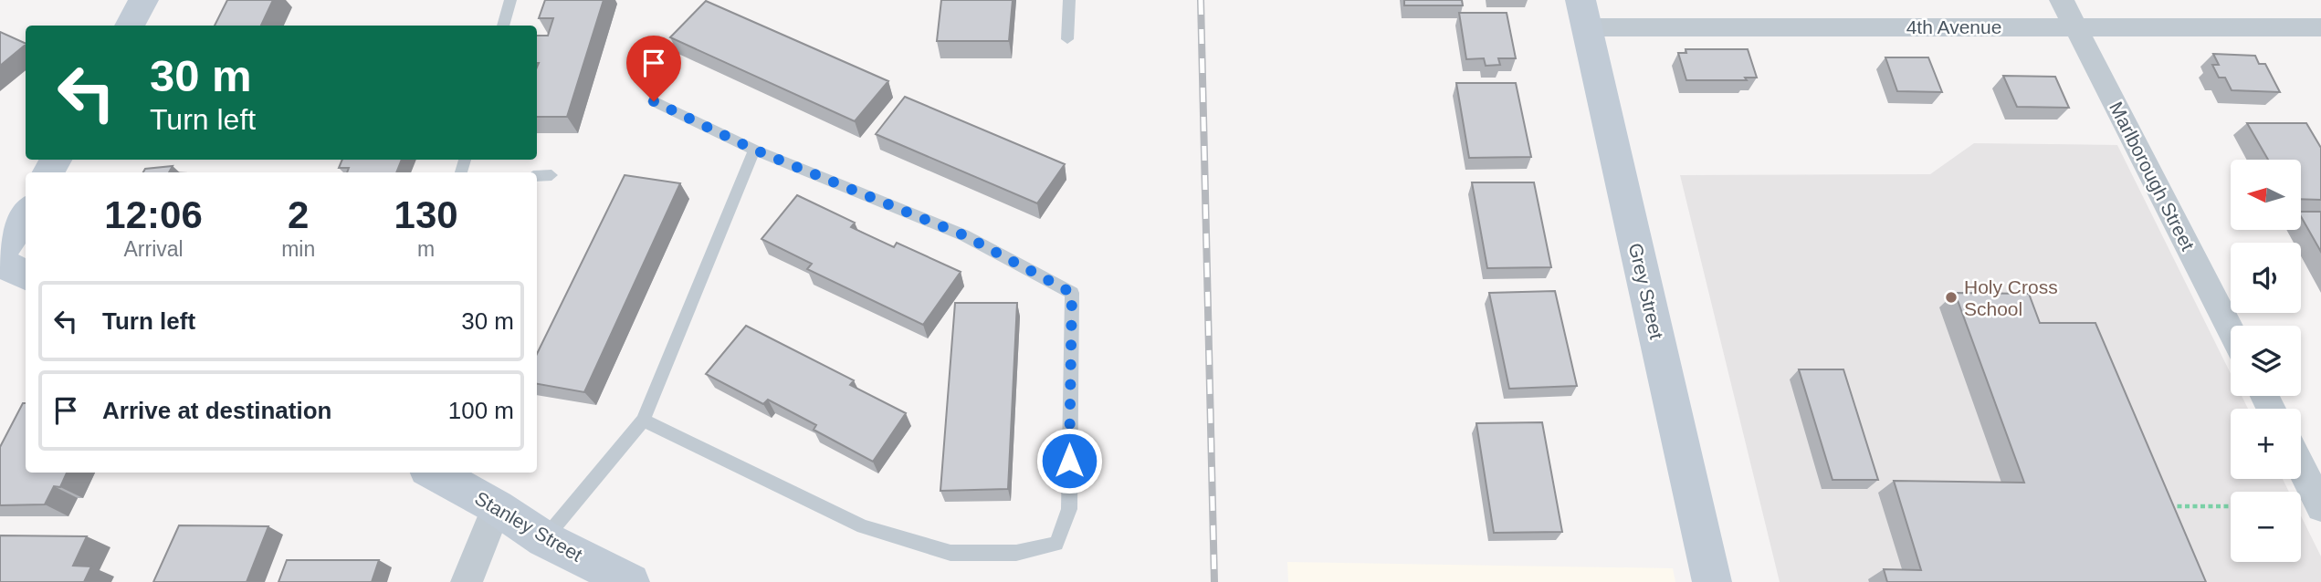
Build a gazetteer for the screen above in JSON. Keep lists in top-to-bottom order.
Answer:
{
  "streets": {
    "street": [
      "4th Avenue",
      "Marlborough Street",
      "Grey Street",
      "Stanley Street"
    ]
  },
  "crossings": [
    ["4th Avenue", "Marlborough Street"],
    ["4th Avenue", "Grey Street"]
  ],
  "places": ["Holy Cross School"],
  "north": "left",
  "page": {
    "turn": ["30 m", "Turn left"],
    "map_buttons": ["+", "−"],
    "eta": [
      "12:06",
      "Arrival",
      "2",
      "min",
      "130",
      "m"
    ],
    "list": [
      {
        "name": "Turn left",
        "value": "30 m"
      },
      {
        "name": "Arrive at destination",
        "value": "100 m"
      }
    ]
  }
}
